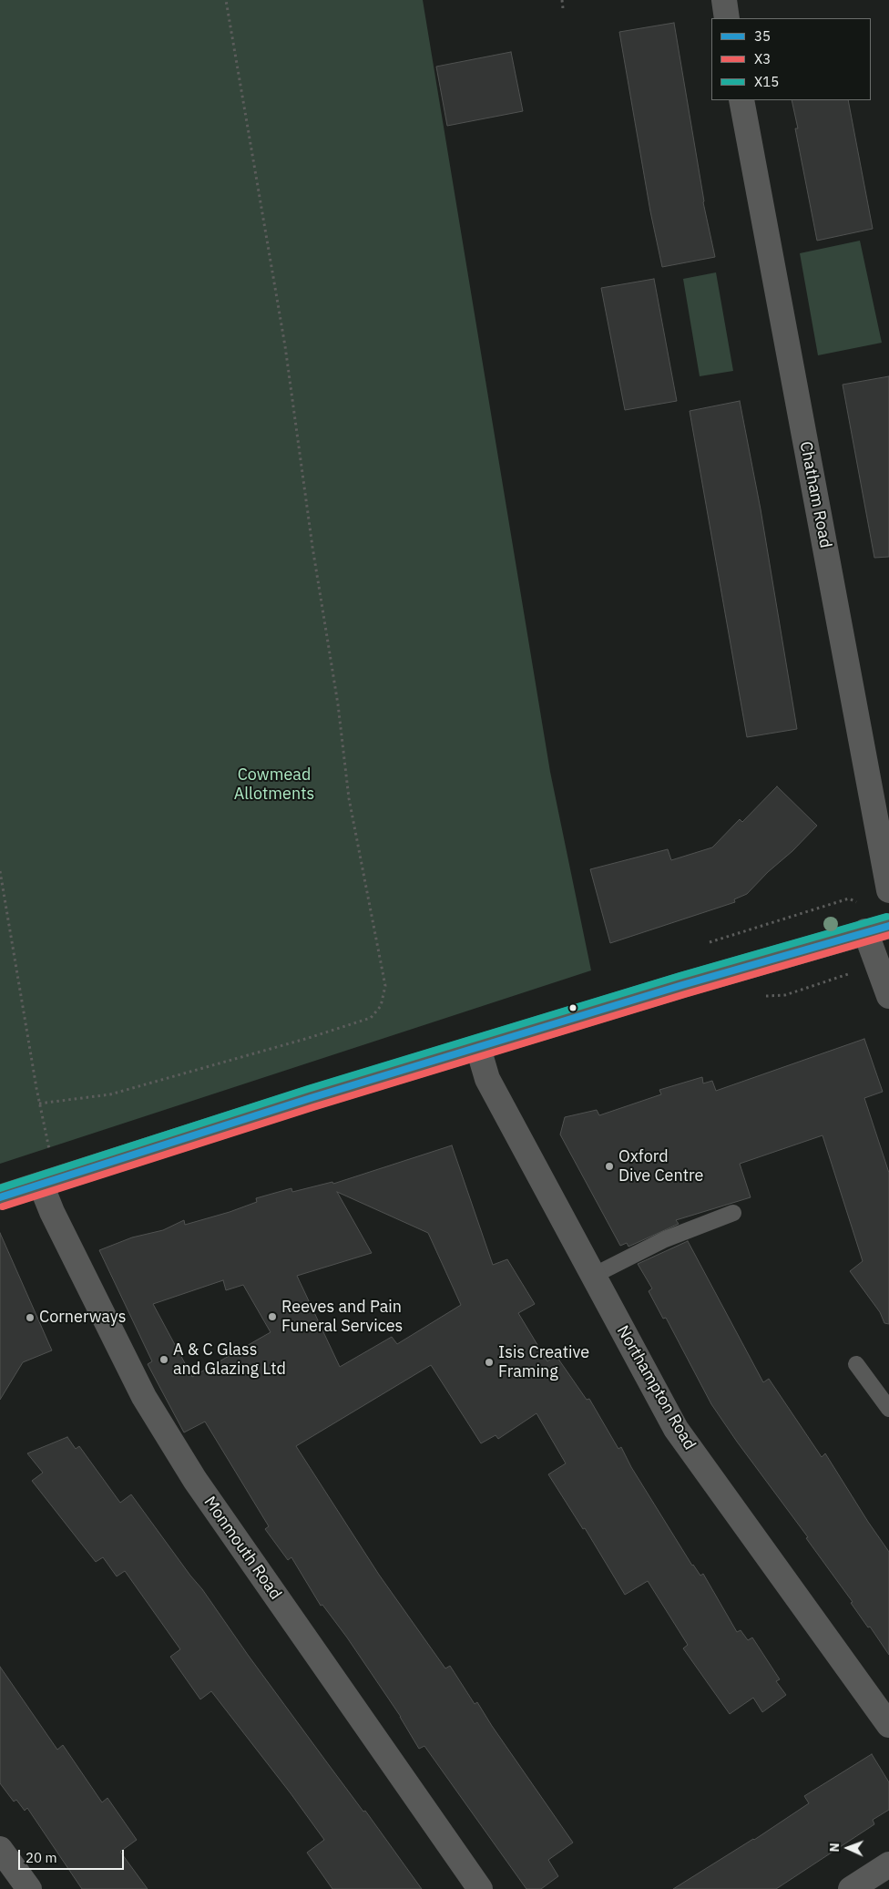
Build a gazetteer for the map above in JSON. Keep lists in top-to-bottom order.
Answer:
{
  "streets": {
    "street": ["Chatham Road", "Northampton Road", "Monmouth Road"]
  },
  "parks": ["Cowmead Allotments"],
  "places": [
    "Oxford Dive Centre",
    "Reeves and Pain Funeral Services",
    "Cornerways",
    "A & C Glass and Glazing Ltd",
    "Isis Creative Framing"
  ],
  "lines": ["transit line X15", "transit line 35", "transit line X3"],
  "legend": ["35", "X3", "X15"],
  "scale_bar": "20 m",
  "north": "left"
}
